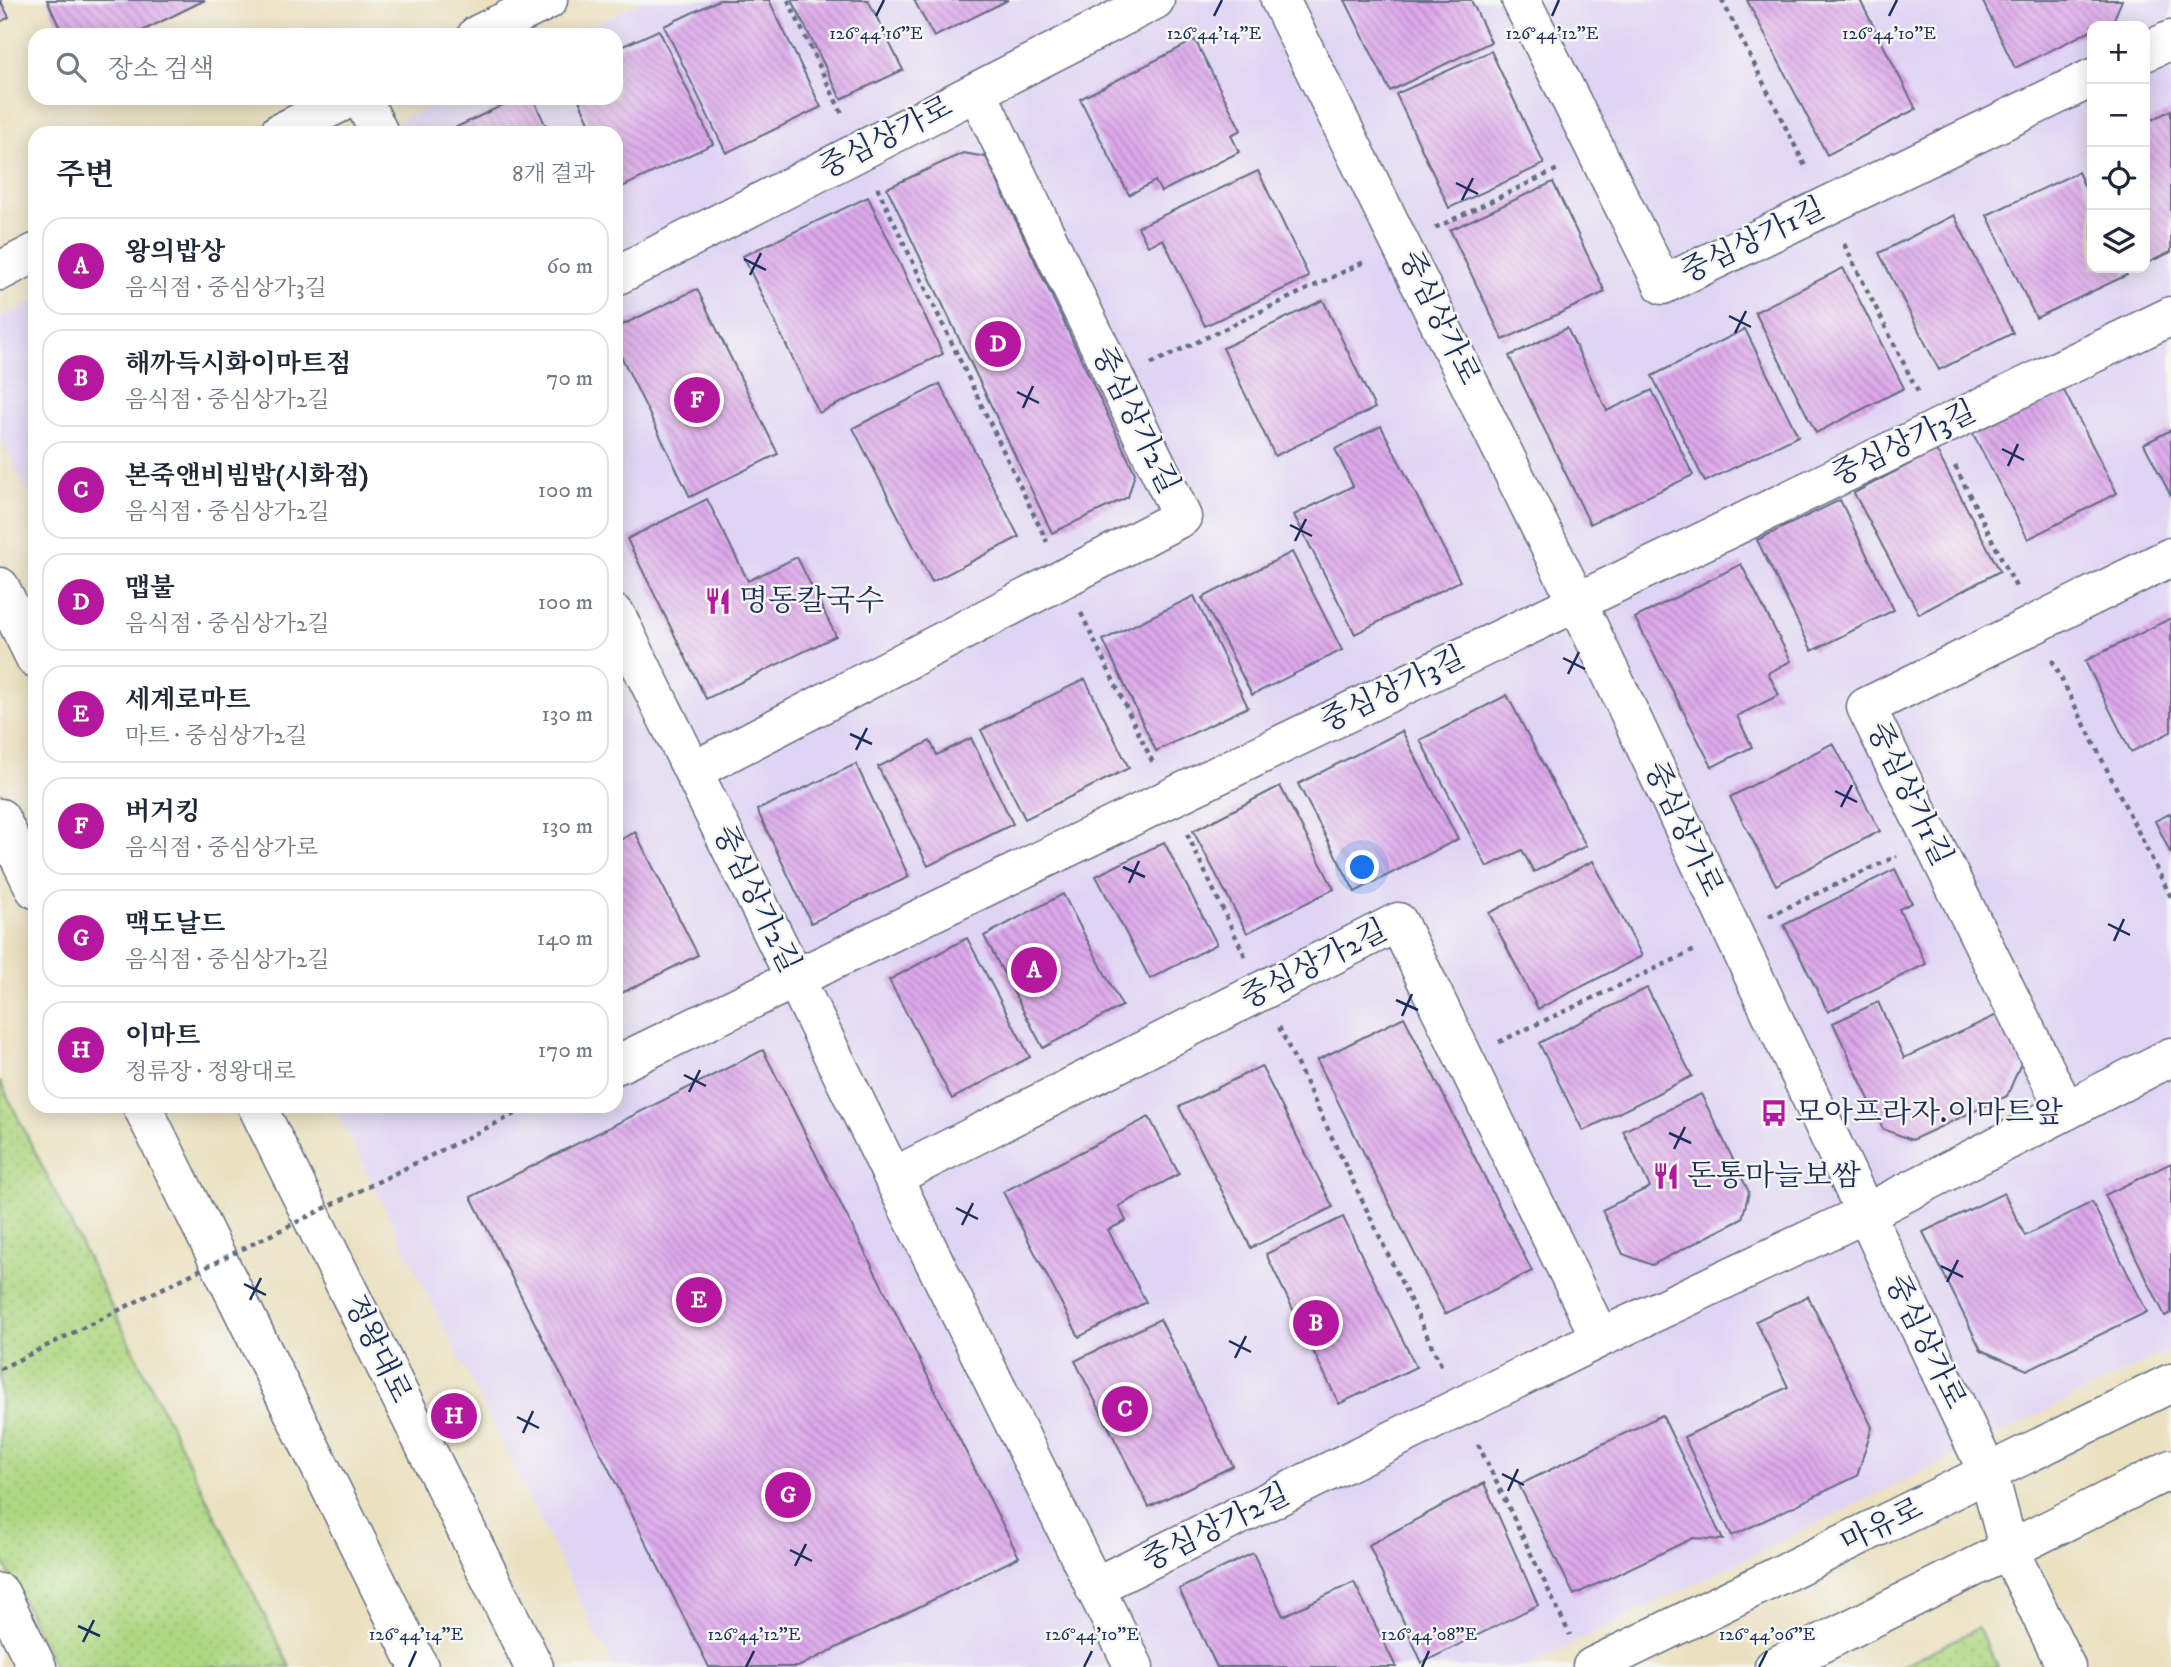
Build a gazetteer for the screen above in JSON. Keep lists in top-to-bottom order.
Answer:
{
  "streets": {
    "street": [
      "중심상가로",
      "중심상가1길",
      "중심상가2길",
      "중심상가3길",
      "정왕대로",
      "마유로"
    ]
  },
  "crossings": [
    ["중심상가로", "중심상가2길"],
    ["중심상가로", "중심상가3길"],
    ["중심상가로", "마유로"],
    ["중심상가2길", "중심상가3길"]
  ],
  "places": {
    "restaurant": ["명동칼국수", "돈통마늘보쌈"],
    "bus stop": ["모아프라자.이마트앞"]
  },
  "page": {
    "map_buttons": ["+", "−"],
    "search": "장소 검색",
    "heading": ["주변", "8개 결과"],
    "list": [
      {
        "mark": "A",
        "name": "왕의밥상",
        "note": "음식점 · 중심상가3길",
        "value": "60 m"
      },
      {
        "mark": "B",
        "name": "해까득시화이마트점",
        "note": "음식점 · 중심상가2길",
        "value": "70 m"
      },
      {
        "mark": "C",
        "name": "본죽앤비빔밥(시화점)",
        "note": "음식점 · 중심상가2길",
        "value": "100 m"
      },
      {
        "mark": "D",
        "name": "맵불",
        "note": "음식점 · 중심상가2길",
        "value": "100 m"
      },
      {
        "mark": "E",
        "name": "세계로마트",
        "note": "마트 · 중심상가2길",
        "value": "130 m"
      },
      {
        "mark": "F",
        "name": "버거킹",
        "note": "음식점 · 중심상가로",
        "value": "130 m"
      },
      {
        "mark": "G",
        "name": "맥도날드",
        "note": "음식점 · 중심상가2길",
        "value": "140 m"
      },
      {
        "mark": "H",
        "name": "이마트",
        "note": "정류장 · 정왕대로",
        "value": "170 m"
      }
    ],
    "pins": [
      "D",
      "F",
      "A",
      "E",
      "B",
      "C",
      "H",
      "G"
    ]
  },
  "coordinates": [
    "126°44'16\"E",
    "126°44'14\"E",
    "126°44'12\"E",
    "126°44'10\"E",
    "126°44'08\"E",
    "126°44'06\"E"
  ]
}
